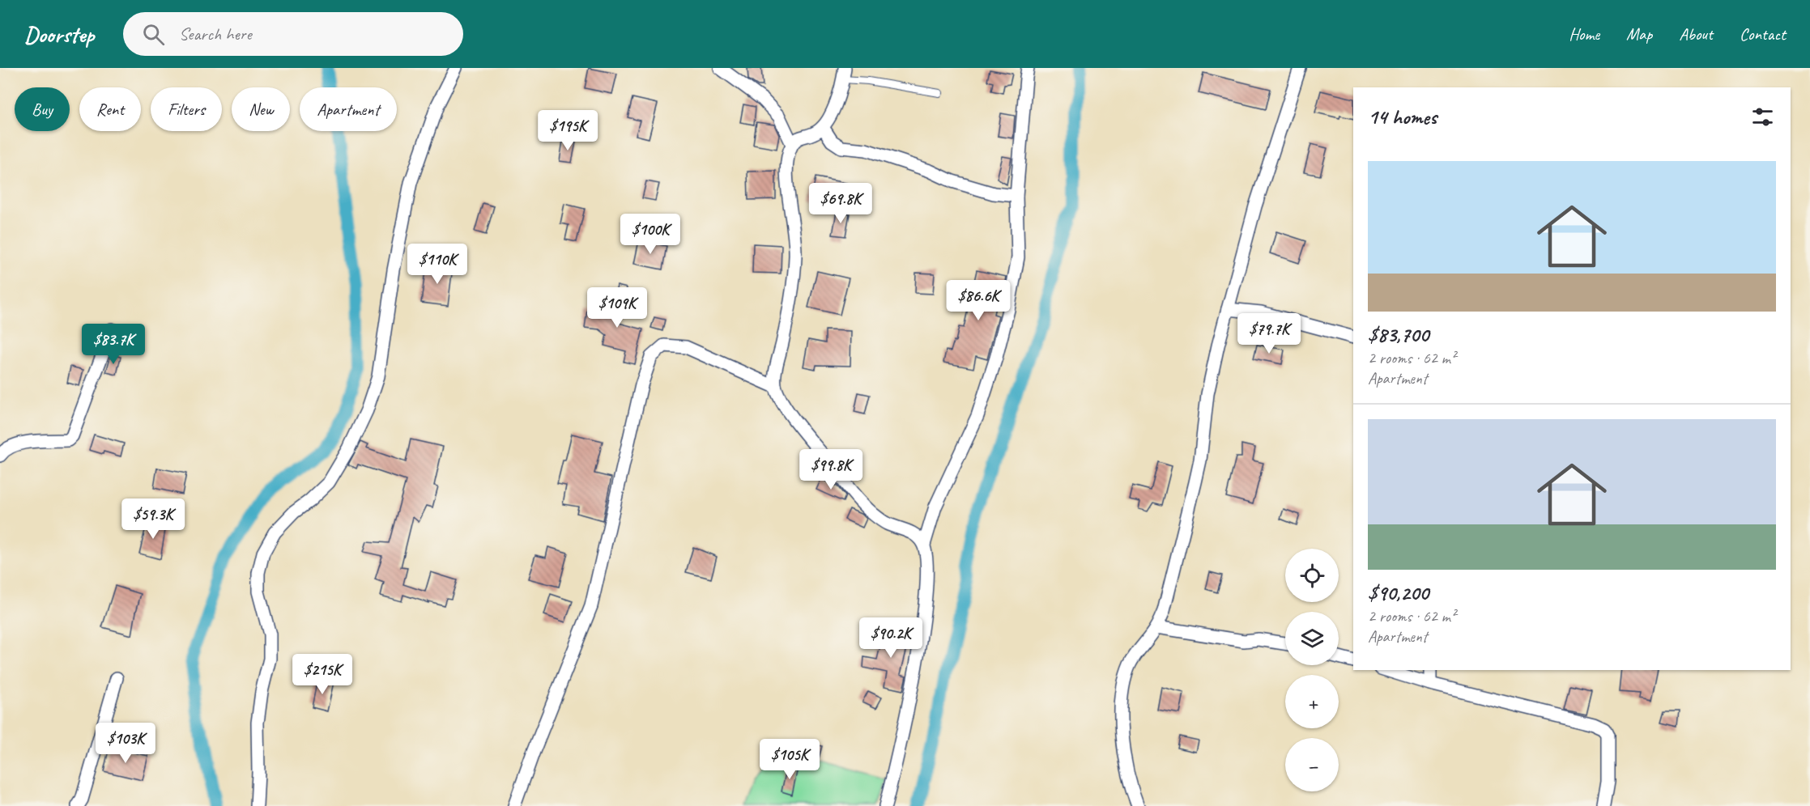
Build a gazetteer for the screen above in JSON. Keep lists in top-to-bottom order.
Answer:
{
  "page": {
    "header": "Doorstep",
    "search": "Search here",
    "nav": [
      "Home",
      "Map",
      "About",
      "Contact"
    ],
    "chip": [
      "Buy",
      "Rent",
      "Filters",
      "New",
      "Apartment"
    ],
    "heading": "14 homes",
    "price": [
      "$195K",
      "$69.8K",
      "$100K",
      "$110K",
      "$86.6K",
      "$109K",
      "$79.7K",
      "$83.7K",
      "$99.8K",
      "$59.3K",
      "$90.2K",
      "$215K",
      "$103K",
      "$105K"
    ],
    "list": [
      {
        "name": "$83,700",
        "note": "2 rooms · 62 m² · Apartment"
      },
      {
        "name": "$90,200",
        "note": "2 rooms · 62 m² · Apartment"
      }
    ],
    "map_buttons": ["+", "−"]
  }
}
